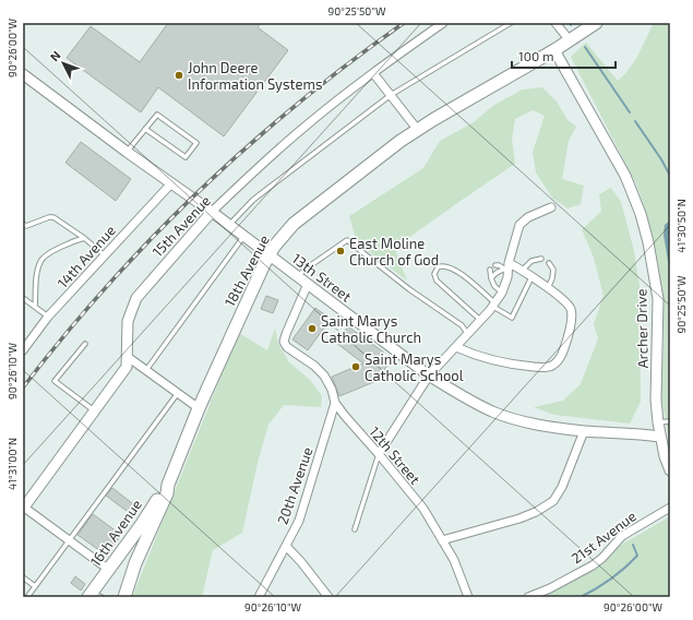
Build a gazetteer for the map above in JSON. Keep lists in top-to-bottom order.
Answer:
{
  "streets": {
    "main road": ["18th Avenue", "16th Avenue"],
    "street": [
      "15th Avenue",
      "14th Avenue",
      "13th Street",
      "Archer Drive",
      "12th Street",
      "20th Avenue",
      "21st Avenue"
    ]
  },
  "crossings": [
    ["15th Avenue", "13th Street"],
    ["14th Avenue", "13th Street"],
    ["18th Avenue", "13th Street"],
    ["18th Avenue", "Archer Drive"],
    ["18th Avenue", "16th Avenue"],
    ["13th Street", "Archer Drive"],
    ["13th Street", "12th Street"],
    ["12th Street", "20th Avenue"]
  ],
  "places": [
    "John Deere Information Systems",
    "East Moline Church of God",
    "Saint Marys Catholic Church",
    "Saint Marys Catholic School"
  ],
  "scale_bar": "100 m",
  "north": "top left",
  "coordinates": [
    "90°25'50\"W",
    "90°26'00\"W",
    "41°30'50\"N",
    "90°26'10\"W",
    "41°31'00\"N"
  ]
}
